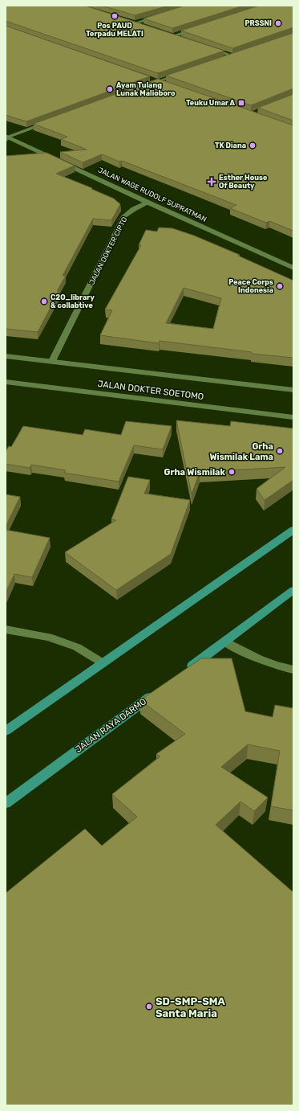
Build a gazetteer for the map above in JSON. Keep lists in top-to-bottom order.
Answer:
{
  "streets": {
    "main road": ["JALAN RAYA DARMO"],
    "street": ["JALAN WAGE RUDOLF SUPRATMAN", "JALAN DOKTER CIPTO", "JALAN DOKTER SOETOMO"]
  },
  "crossings": [
    ["JALAN WAGE RUDOLF SUPRATMAN", "JALAN DOKTER CIPTO"],
    ["JALAN DOKTER CIPTO", "JALAN DOKTER SOETOMO"]
  ],
  "places": {
    "other": [
      "Pos PAUD Terpadu MELATI",
      "PRSSNI",
      "Ayam Tulang Lunak Malioboro",
      "TK Diana",
      "Peace Corps Indonesia",
      "C2O_library & collabtive",
      "Grha Wismilak Lama",
      "Grha Wismilak",
      "SD-SMP-SMA Santa Maria"
    ],
    "transit": ["Teuku Umar A"],
    "health": ["Esther House Of Beauty"]
  }
}
